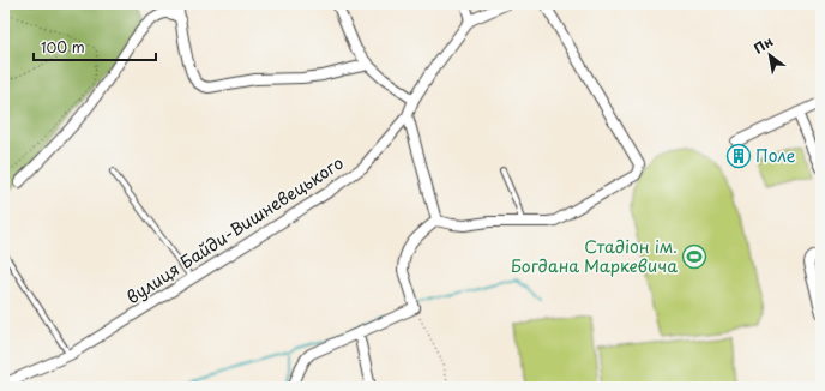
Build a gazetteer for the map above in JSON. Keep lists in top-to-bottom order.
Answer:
{
  "streets": {
    "street": ["вулиця Байди-Вишневецького"]
  },
  "places": {
    "building": ["Поле"],
    "sports": ["Стадіон ім. Богдана Маркевича"]
  },
  "scale_bar": "100 m",
  "north": "top left"
}
